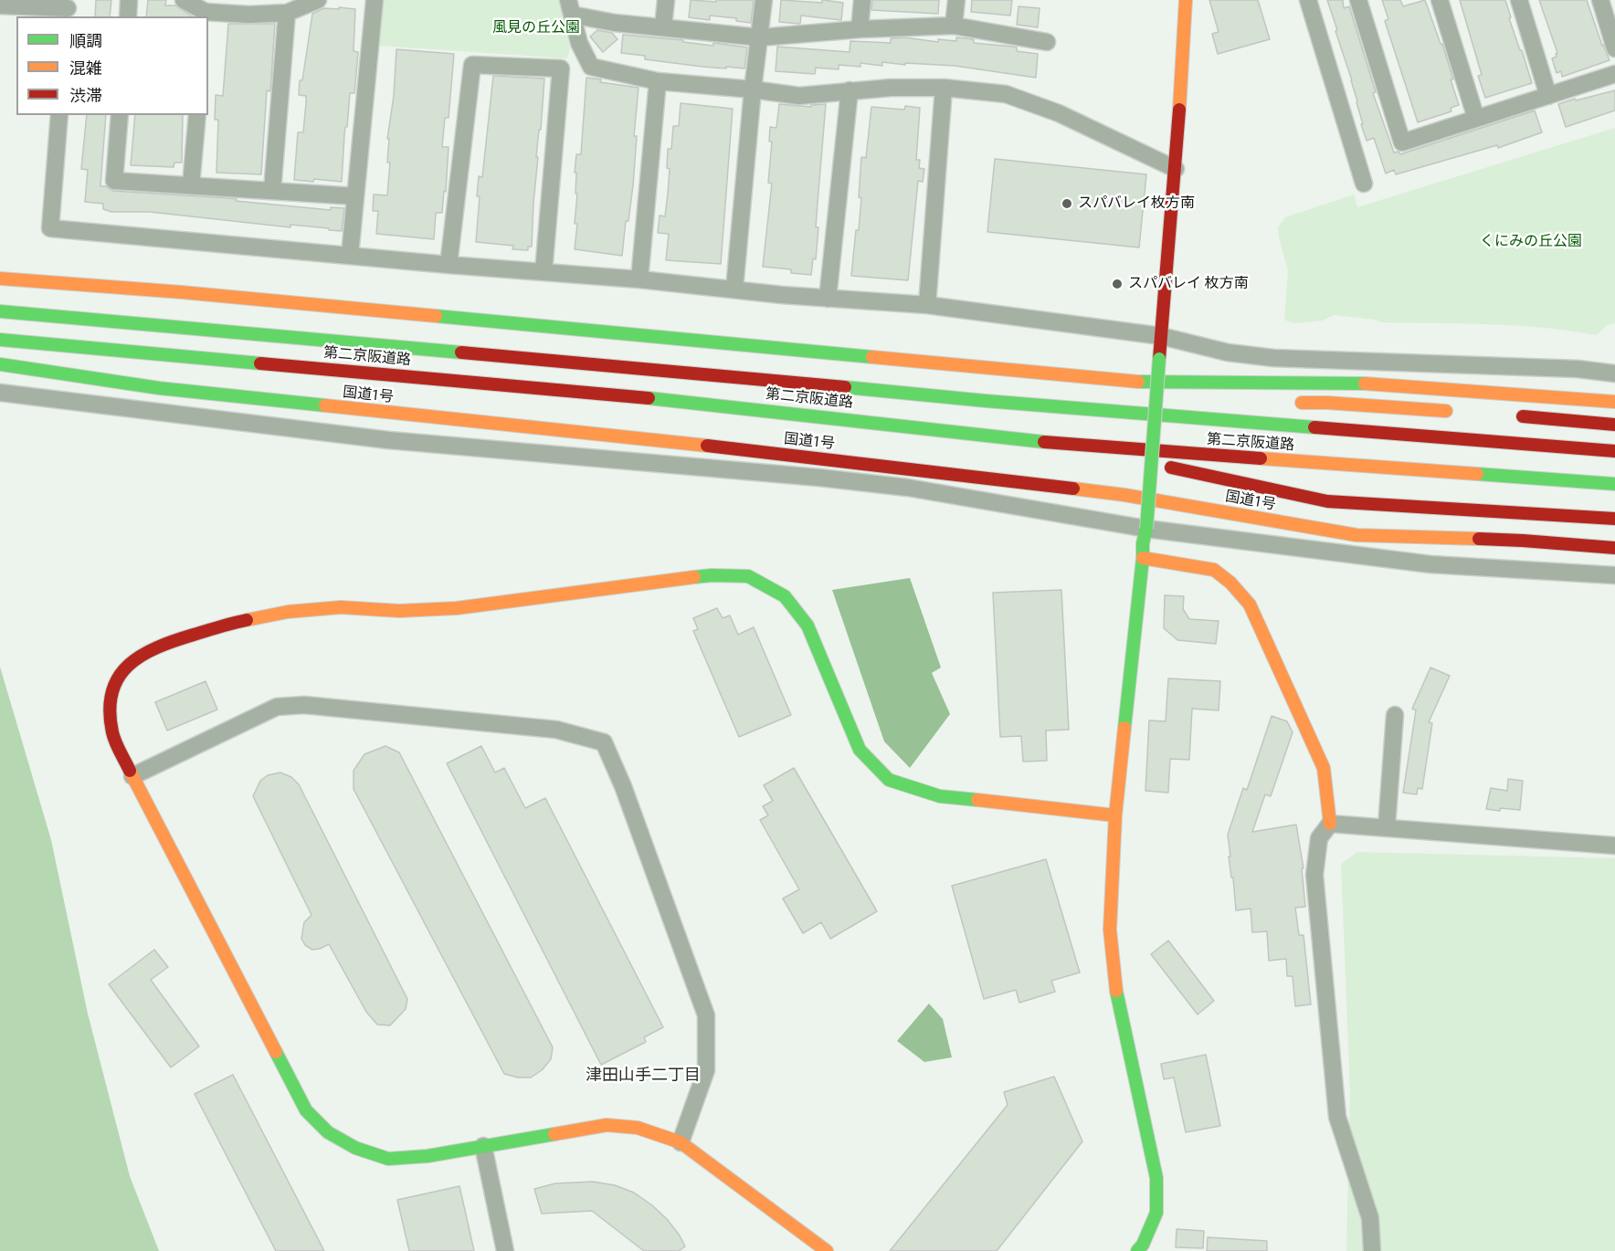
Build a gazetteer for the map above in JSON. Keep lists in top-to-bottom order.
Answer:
{
  "streets": {
    "main road": ["第二京阪道路", "国道1号"]
  },
  "districts": ["津田山手二丁目"],
  "parks": ["風見の丘公園", "くにみの丘公園"],
  "places": ["スパバレイ枚方南", "スパバレイ 枚方南"],
  "legend": ["順調", "混雑", "渋滞"]
}
